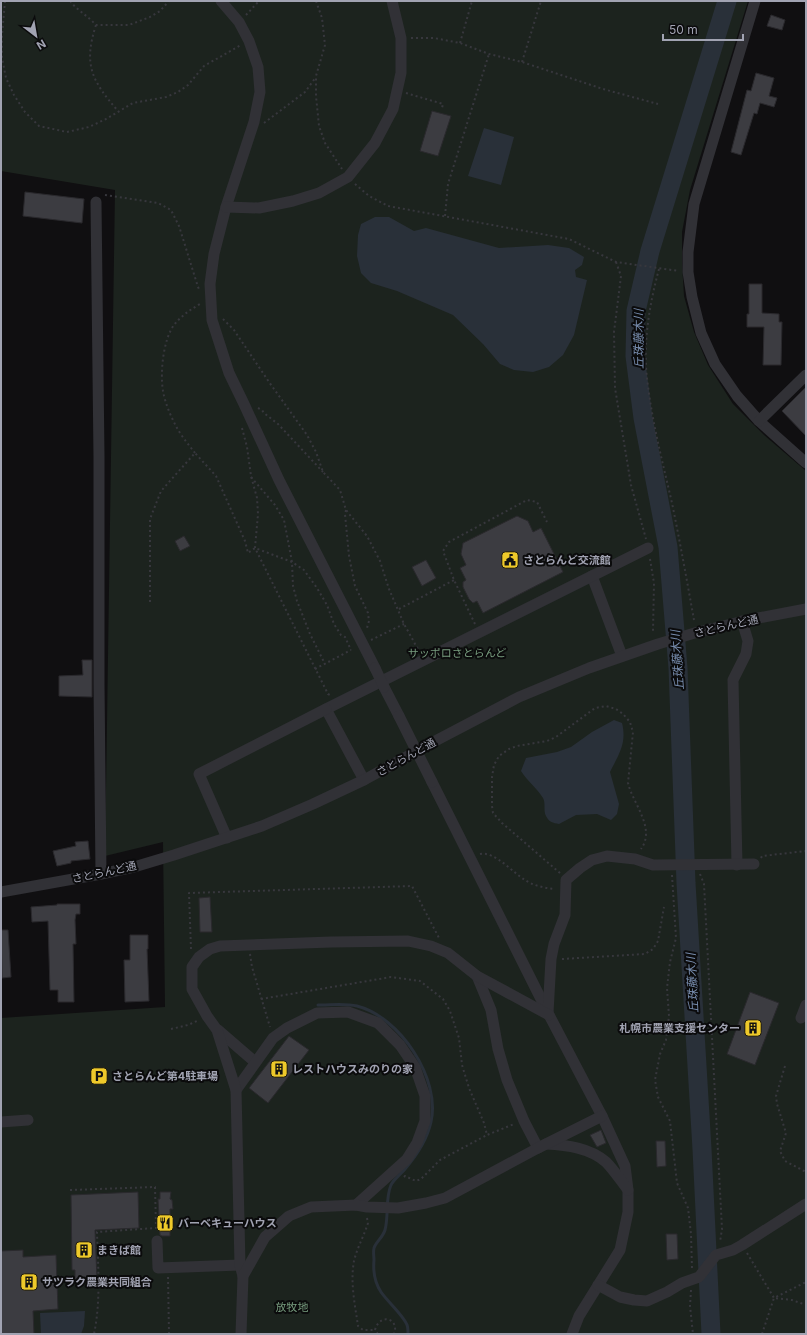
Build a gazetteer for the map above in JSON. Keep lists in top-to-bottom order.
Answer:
{
  "streets": {
    "street": ["さとらんど通"]
  },
  "water": ["丘珠藤木川"],
  "parks": ["サッポロさとらんど", "放牧地"],
  "places": {
    "public building": ["さとらんど交流館"],
    "building": [
      "札幌市農業支援センター",
      "レストハウスみのりの家",
      "まきば館",
      "サツラク農業共同組合"
    ],
    "parking": ["さとらんど第4駐車場"],
    "restaurant": ["バーベキューハウス"]
  },
  "scale_bar": "50 m",
  "north": "bottom right"
}
